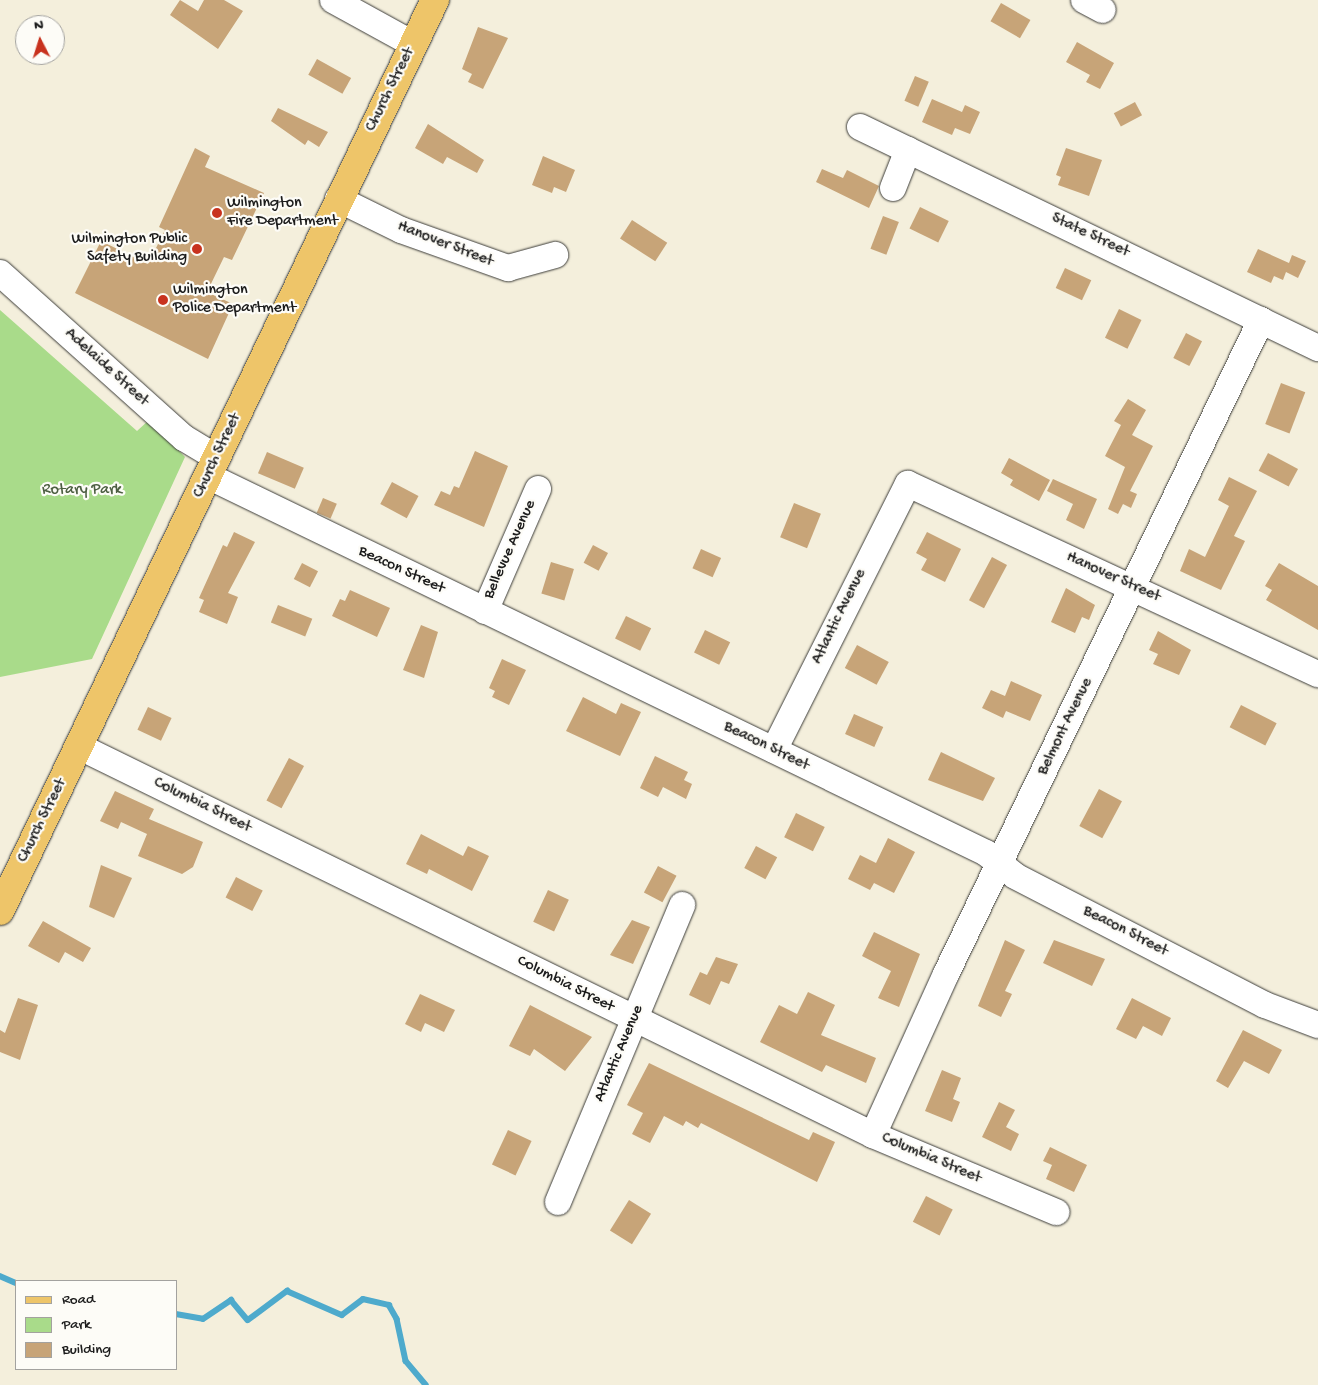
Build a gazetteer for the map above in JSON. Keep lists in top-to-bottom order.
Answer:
{
  "streets": {
    "main road": ["Church Street"],
    "street": [
      "State Street",
      "Hanover Street",
      "Adelaide Street",
      "Bellevue Avenue",
      "Beacon Street",
      "Atlantic Avenue",
      "Belmont Avenue",
      "Columbia Street"
    ]
  },
  "crossings": [
    ["Church Street", "Hanover Street"],
    ["Church Street", "Adelaide Street"],
    ["Church Street", "Beacon Street"],
    ["Church Street", "Columbia Street"],
    ["State Street", "Belmont Avenue"],
    ["Hanover Street", "Atlantic Avenue"],
    ["Hanover Street", "Belmont Avenue"],
    ["Adelaide Street", "Beacon Street"],
    ["Bellevue Avenue", "Beacon Street"],
    ["Beacon Street", "Atlantic Avenue"],
    ["Beacon Street", "Belmont Avenue"],
    ["Atlantic Avenue", "Columbia Street"],
    ["Belmont Avenue", "Columbia Street"]
  ],
  "parks": ["Rotary Park"],
  "places": ["Wilmington Fire Department", "Wilmington Public Safety Building", "Wilmington Police Department"],
  "legend": ["Road", "Park", "Building"],
  "north": "top"
}
